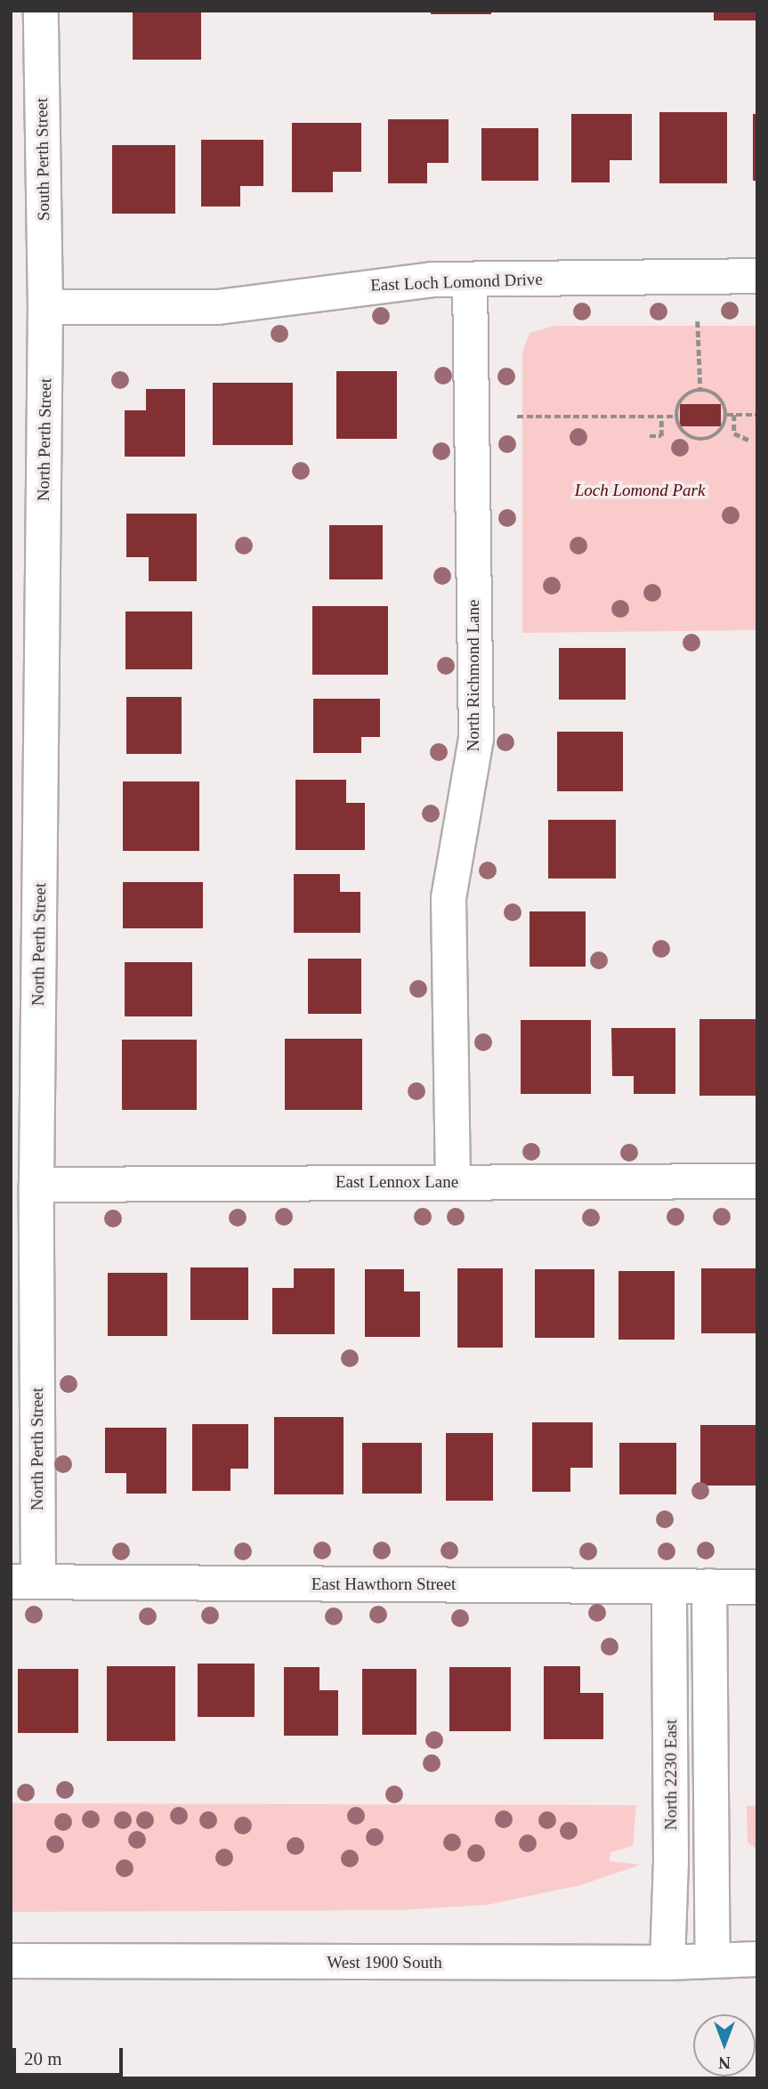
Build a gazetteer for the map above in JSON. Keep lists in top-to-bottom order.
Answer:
{
  "streets": {
    "street": [
      "South Perth Street",
      "East Loch Lomond Drive",
      "North Perth Street",
      "North Richmond Lane",
      "East Lennox Lane",
      "East Hawthorn Street",
      "North 2230 East",
      "West 1900 South"
    ]
  },
  "crossings": [
    ["South Perth Street", "East Loch Lomond Drive"],
    ["South Perth Street", "North Perth Street"],
    ["East Loch Lomond Drive", "North Perth Street"],
    ["East Loch Lomond Drive", "North Richmond Lane"],
    ["North Perth Street", "East Lennox Lane"],
    ["North Perth Street", "East Hawthorn Street"],
    ["North Richmond Lane", "East Lennox Lane"],
    ["East Hawthorn Street", "North 2230 East"],
    ["North 2230 East", "West 1900 South"]
  ],
  "parks": ["Loch Lomond Park"],
  "scale_bar": "20 m",
  "north": "bottom"
}
